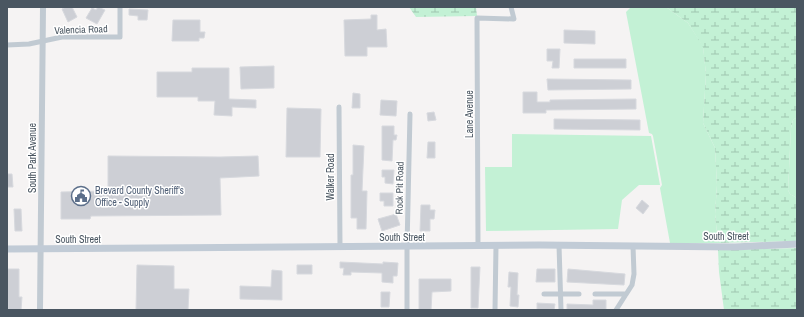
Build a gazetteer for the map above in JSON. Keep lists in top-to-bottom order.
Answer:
{
  "streets": {
    "main road": ["South Street"],
    "street": [
      "Valencia Road",
      "Lane Avenue",
      "South Park Avenue",
      "Walker Road",
      "Rock Pit Road"
    ]
  },
  "crossings": [
    ["Valencia Road", "South Park Avenue"],
    ["Lane Avenue", "South Street"],
    ["South Park Avenue", "South Street"],
    ["Walker Road", "South Street"],
    ["Rock Pit Road", "South Street"]
  ],
  "places": {
    "public building": ["Brevard County Sheriff's Office - Supply"]
  }
}
